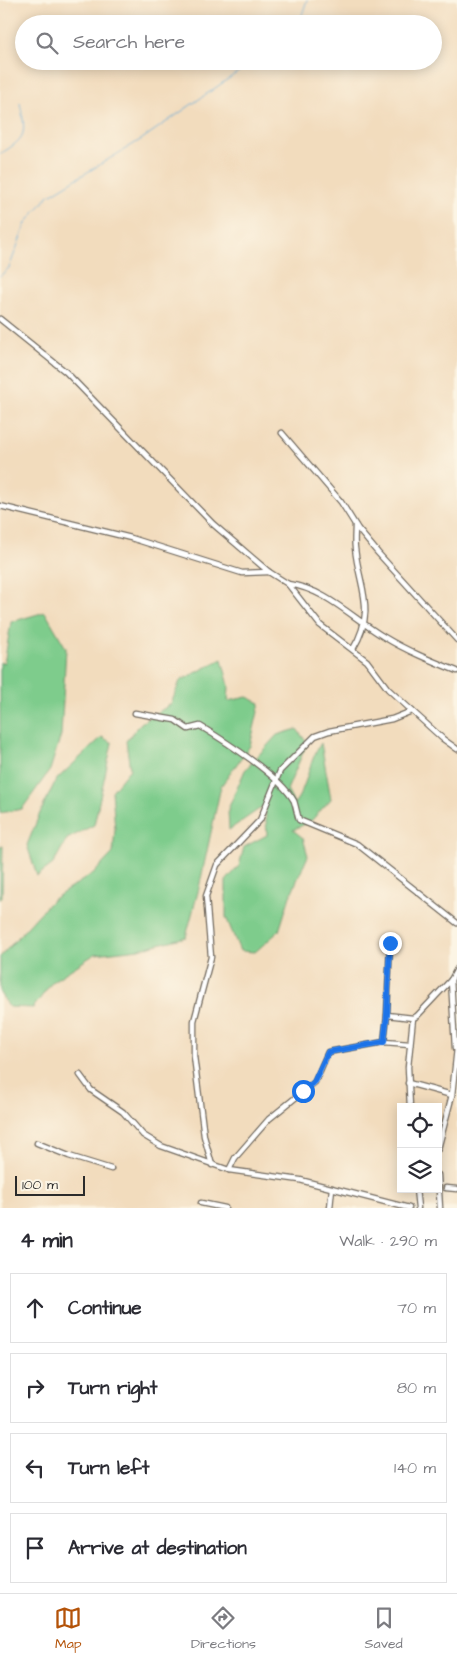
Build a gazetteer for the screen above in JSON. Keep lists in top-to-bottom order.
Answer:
{
  "scale_bar": "100 m",
  "page": {
    "search": "Search here",
    "scale": "100 m",
    "heading": ["4 min", "Walk · 290 m"],
    "list": [
      ["Continue", "70 m"],
      ["Turn right", "80 m"],
      ["Turn left", "140 m"],
      "Arrive at destination"
    ],
    "nav": ["Map", "Directions", "Saved"]
  }
}
